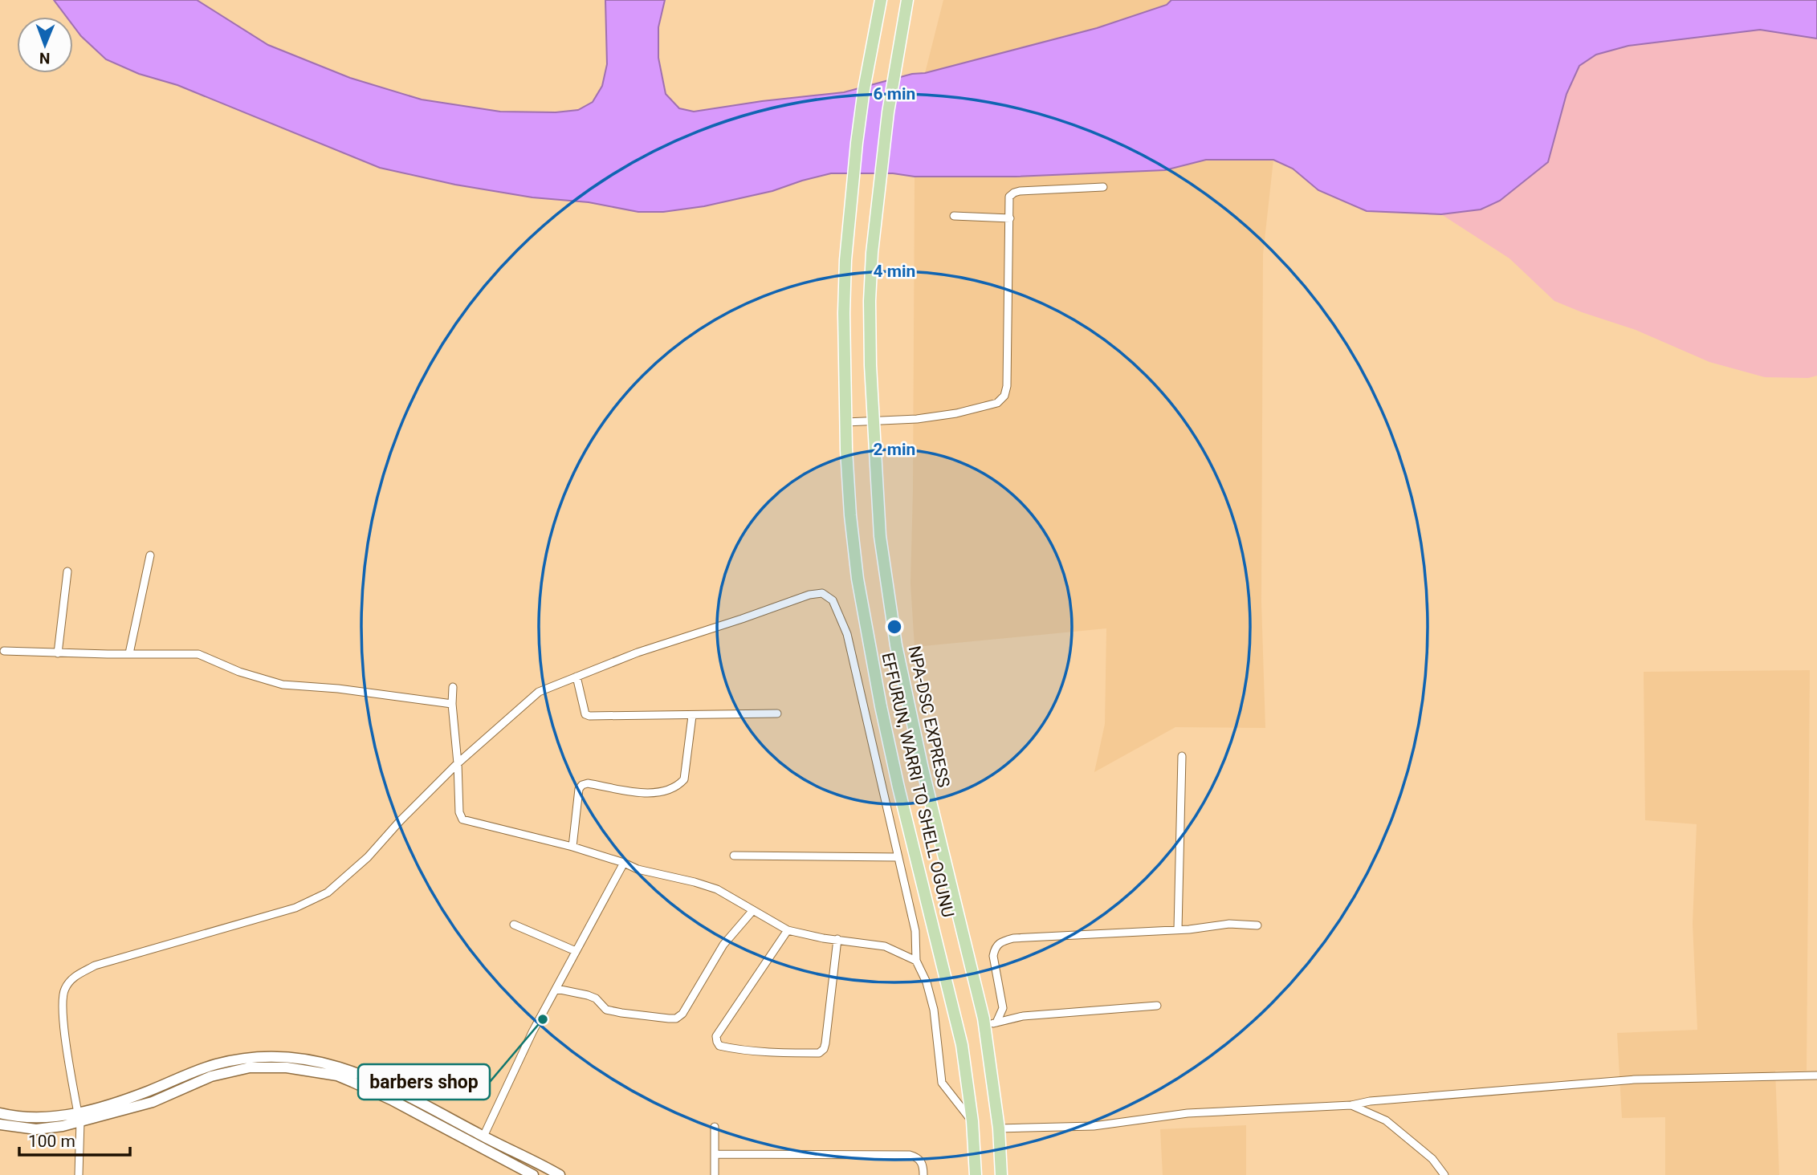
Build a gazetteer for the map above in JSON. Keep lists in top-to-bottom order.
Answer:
{
  "streets": {
    "main road": ["NPA-DSC EXPRESS", "EFFURUN, WARRI TO SHELL OGUNU"]
  },
  "places": ["barbers shop"],
  "scale_bar": "100 m",
  "north": "bottom",
  "rings": ["6 min", "4 min", "2 min"]
}
